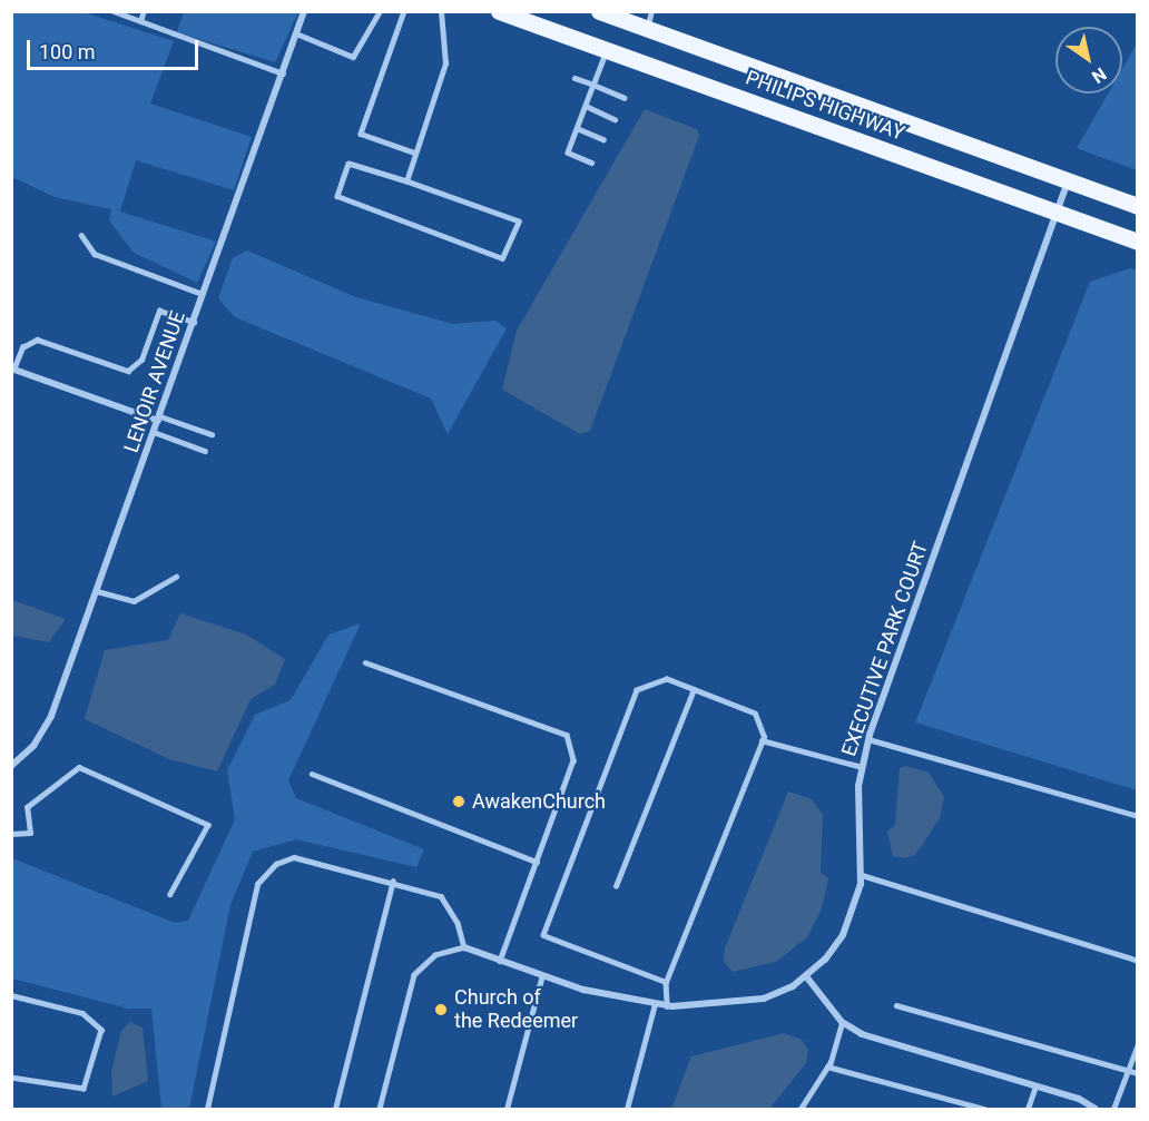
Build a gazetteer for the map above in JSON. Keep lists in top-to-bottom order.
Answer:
{
  "streets": {
    "main road": ["PHILIPS HIGHWAY"],
    "street": ["LENOIR AVENUE", "EXECUTIVE PARK COURT"]
  },
  "crossings": [
    ["PHILIPS HIGHWAY", "EXECUTIVE PARK COURT"]
  ],
  "places": ["AwakenChurch", "Church of the Redeemer"],
  "scale_bar": "100 m",
  "north": "bottom right"
}
